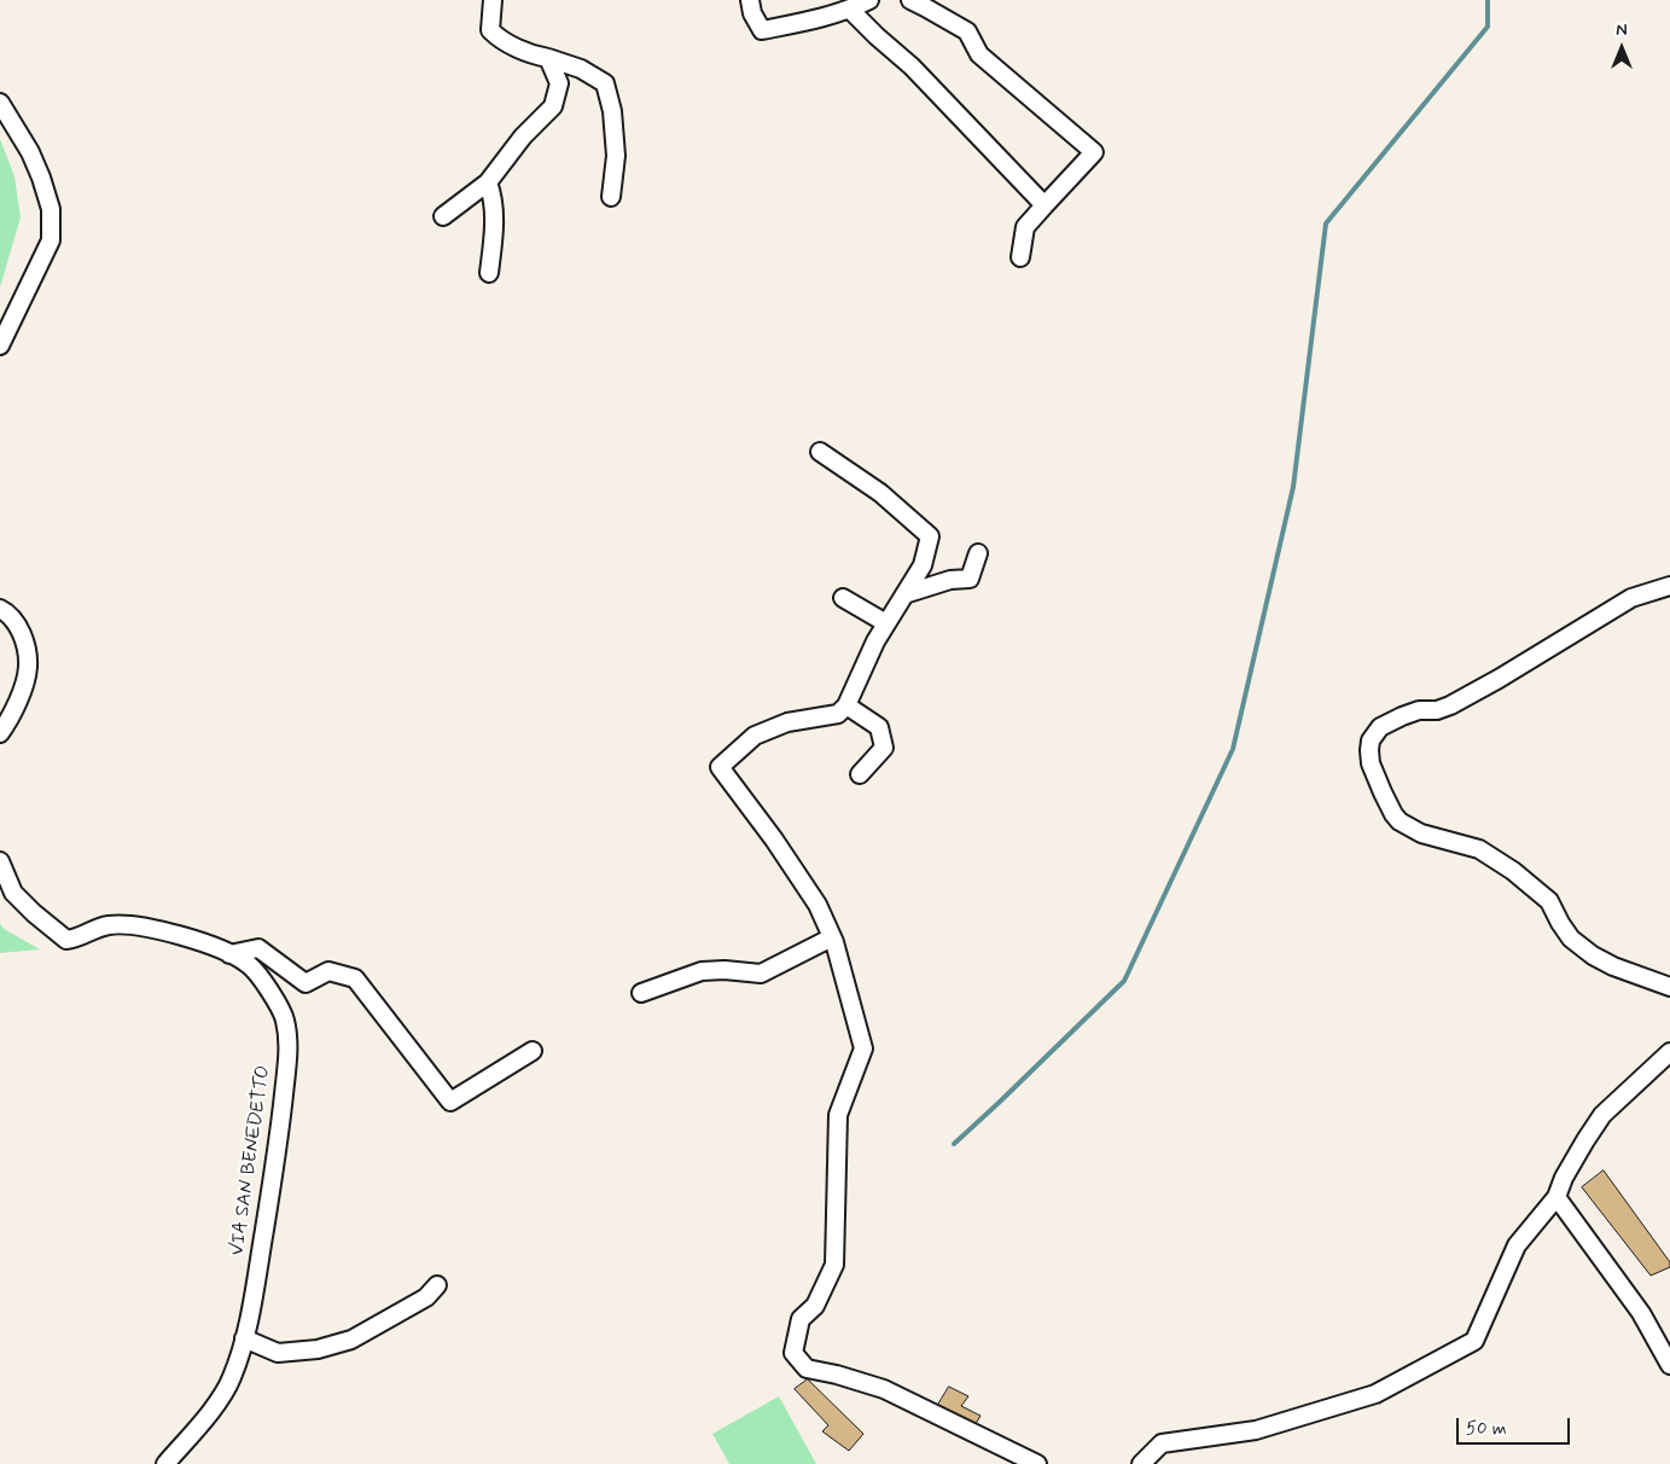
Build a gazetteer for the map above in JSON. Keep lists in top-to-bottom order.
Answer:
{
  "streets": {
    "street": ["VIA SAN BENEDETTO"]
  },
  "scale_bar": "50 m",
  "north": "top"
}
